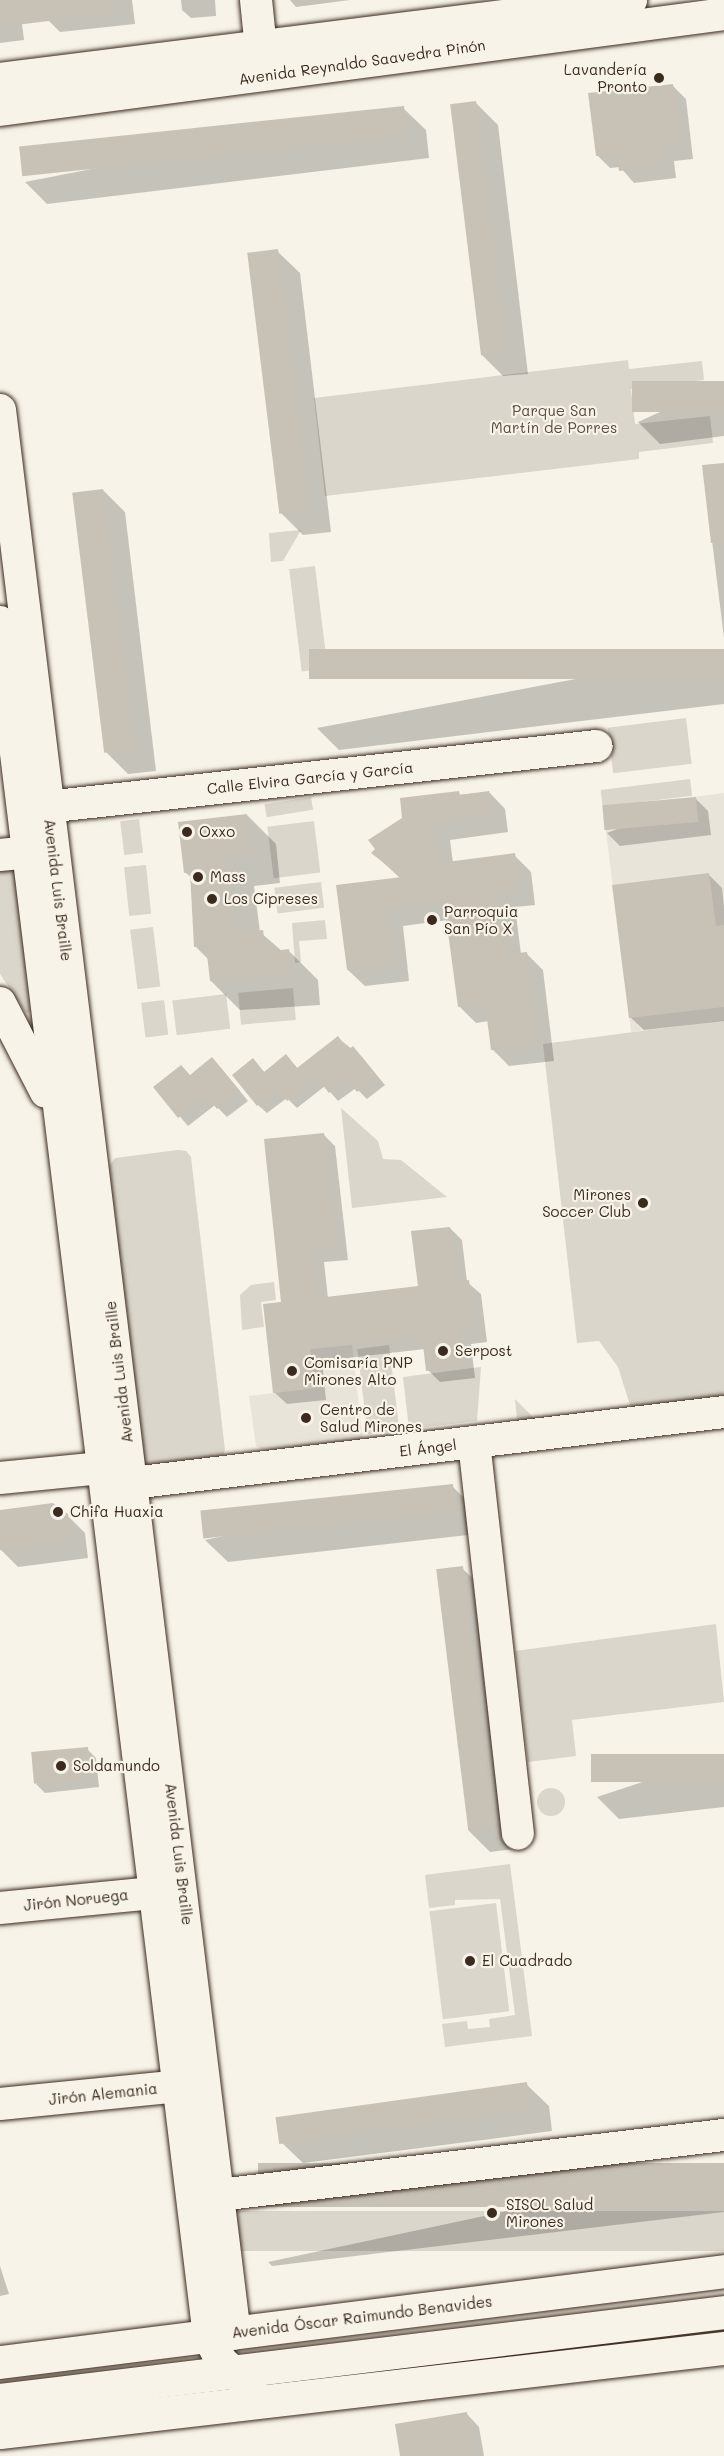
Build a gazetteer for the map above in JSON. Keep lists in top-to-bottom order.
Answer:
{
  "streets": {
    "main road": ["Avenida Óscar Raimundo Benavides"],
    "street": [
      "Avenida Reynaldo Saavedra Pinón",
      "Calle Elvira García y García",
      "Avenida Luis Braille",
      "El Ángel",
      "Jirón Noruega",
      "Jirón Alemania"
    ]
  },
  "crossings": [
    ["Calle Elvira García y García", "Avenida Luis Braille"],
    ["Avenida Luis Braille", "El Ángel"],
    ["Avenida Luis Braille", "Jirón Noruega"],
    ["Avenida Luis Braille", "Jirón Alemania"],
    ["Avenida Luis Braille", "Avenida Óscar Raimundo Benavides"]
  ],
  "parks": ["Parque San Martín de Porres"],
  "places": [
    "Lavandería Pronto",
    "Oxxo",
    "Mass",
    "Los Cipreses",
    "Parroquia San Pío X",
    "Mirones Soccer Club",
    "Serpost",
    "Comisaría PNP Mirones Alto",
    "Centro de Salud Mirones",
    "Chifa Huaxia",
    "Soldamundo",
    "El Cuadrado",
    "SISOL Salud Mirones"
  ]
}
